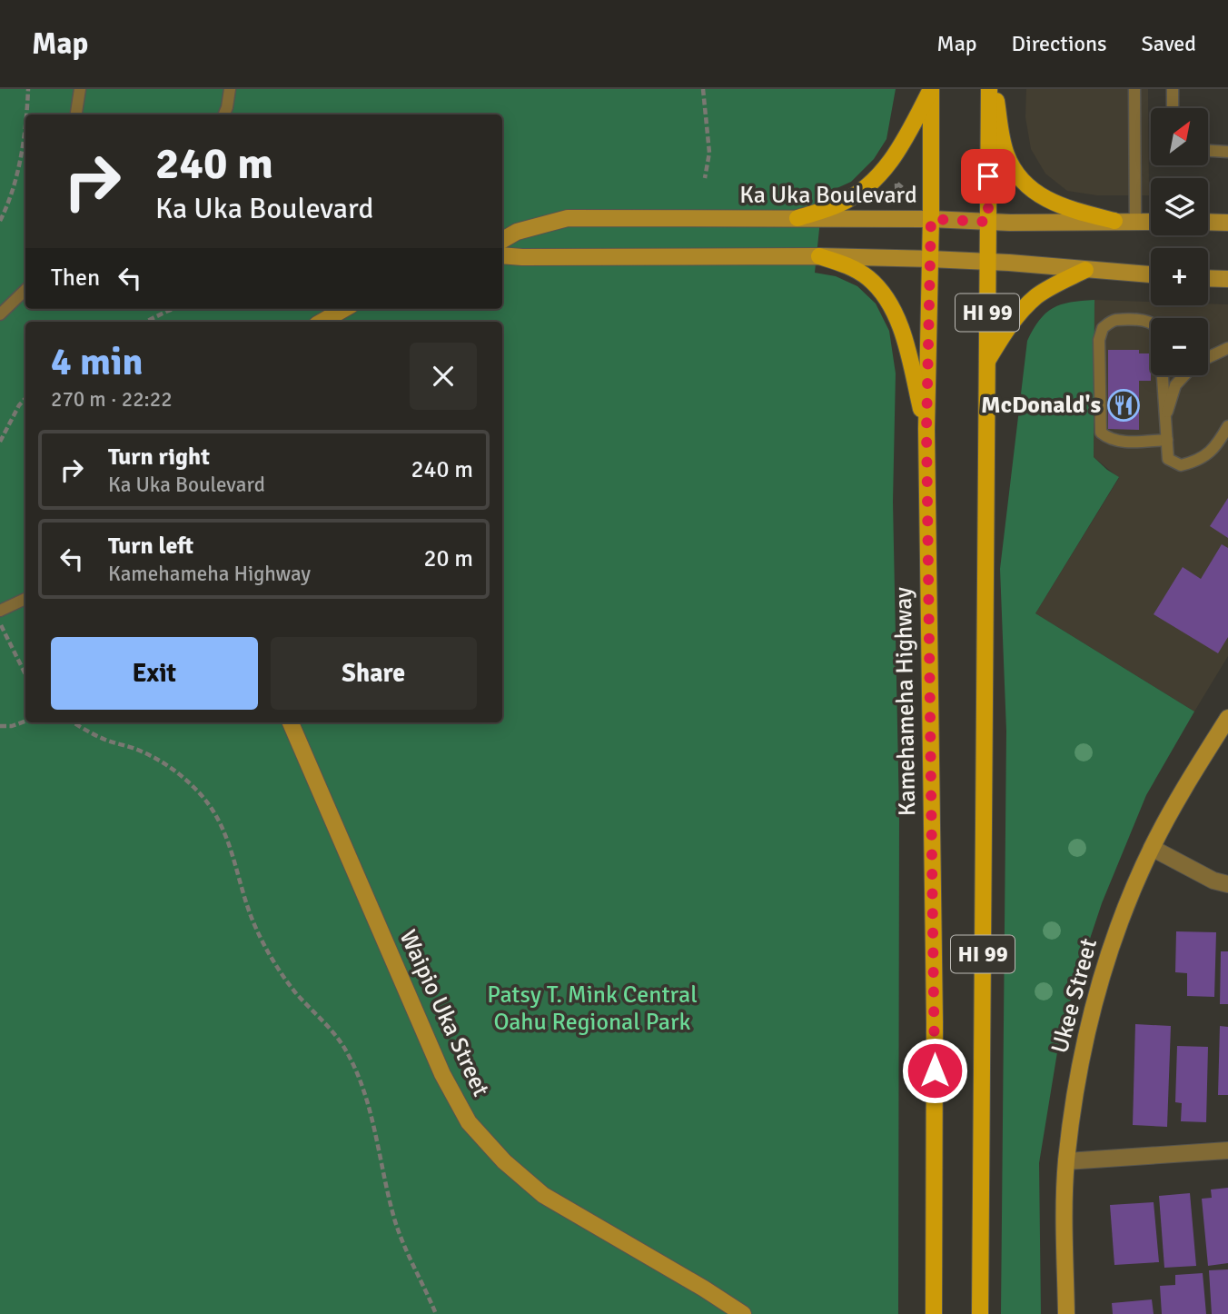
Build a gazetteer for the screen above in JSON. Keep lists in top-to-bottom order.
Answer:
{
  "streets": {
    "main road": ["HI 99", "Kamehameha Highway"],
    "street": ["Ka Uka Boulevard", "Ukee Street", "Waipio Uka Street"]
  },
  "crossings": [
    ["Ka Uka Boulevard", "HI 99"],
    ["Ka Uka Boulevard", "Kamehameha Highway"]
  ],
  "parks": ["Patsy T. Mink Central Oahu Regional Park"],
  "places": {
    "restaurant": ["McDonald's"]
  },
  "north": "top right",
  "page": {
    "header": "Map",
    "nav": ["Map", "Directions", "Saved"],
    "map_buttons": ["+", "−"],
    "turn": ["240 m", "Ka Uka Boulevard"],
    "then": "Then",
    "heading": ["4 min", "270 m · 22:22"],
    "list": [
      {
        "name": "Turn right",
        "note": "Ka Uka Boulevard",
        "value": "240 m"
      },
      {
        "name": "Turn left",
        "note": "Kamehameha Highway",
        "value": "20 m"
      }
    ],
    "buttons": ["Exit", "Share"]
  }
}
